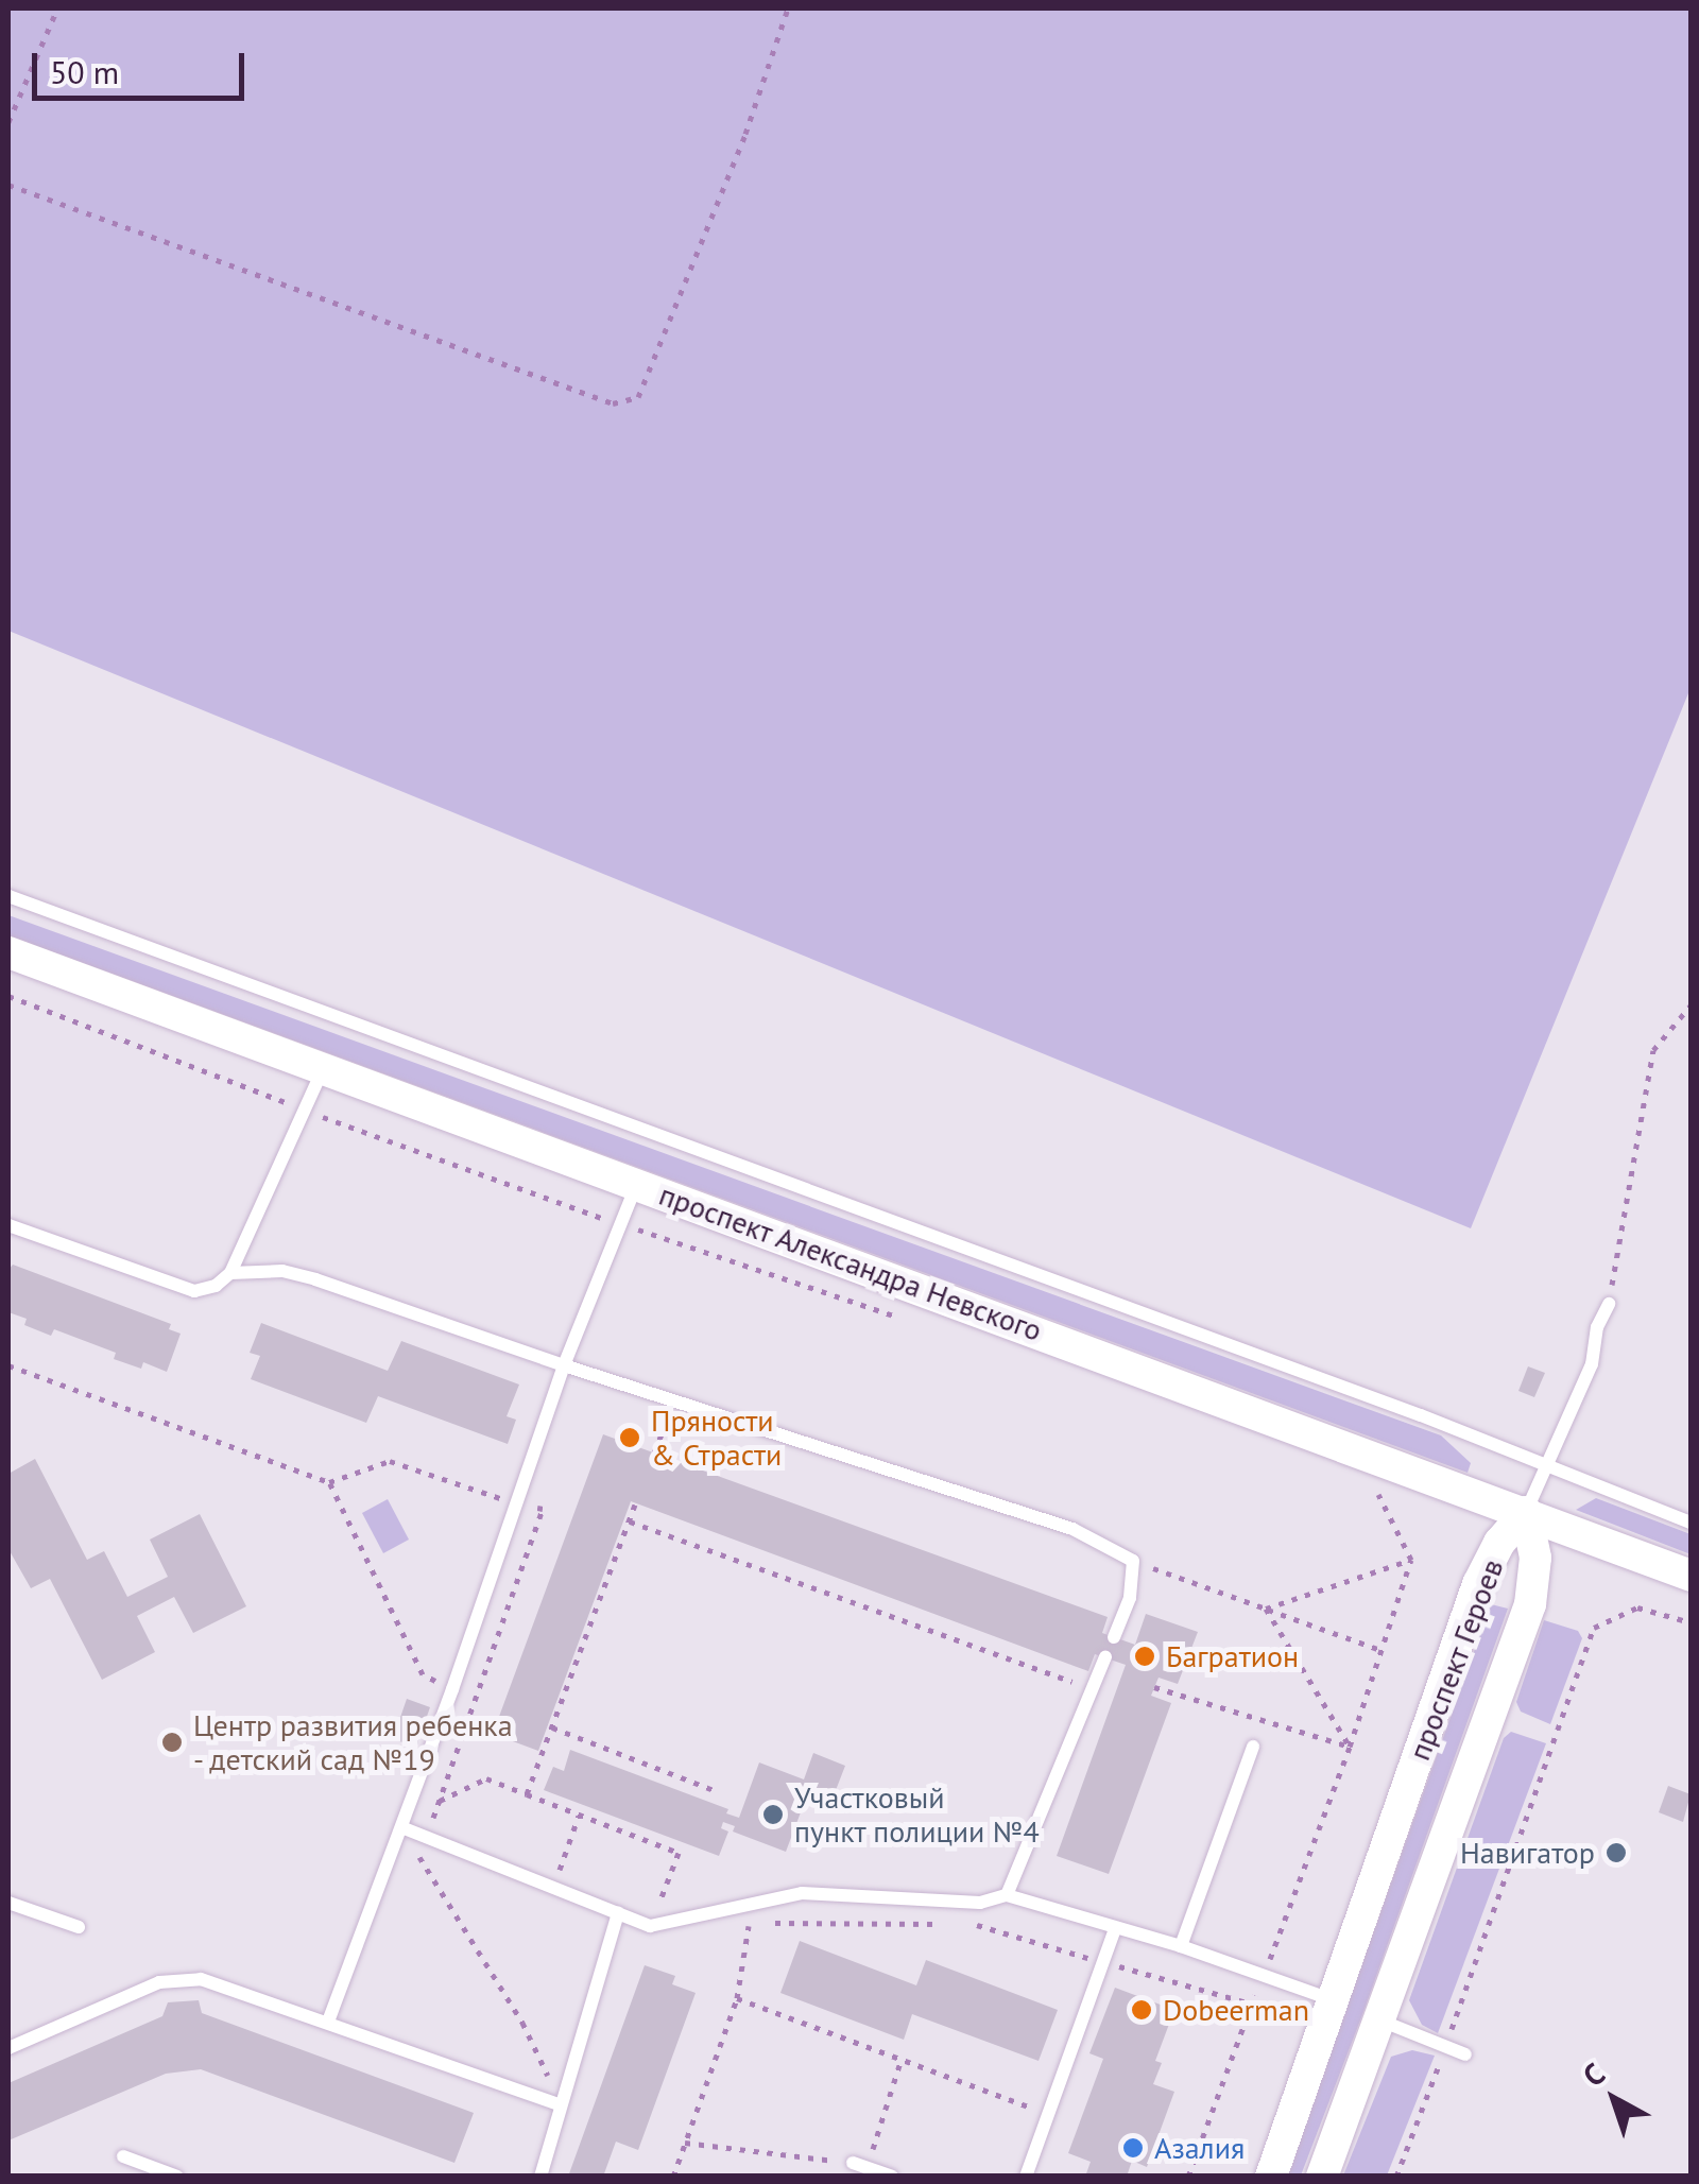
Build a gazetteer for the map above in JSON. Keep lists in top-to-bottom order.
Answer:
{
  "streets": {
    "main road": ["проспект Александра Невского", "проспект Героев"]
  },
  "crossings": [
    ["проспект Александра Невского", "проспект Героев"]
  ],
  "places": [
    "Пряности & Страсти",
    "Багратион",
    "Центр развития ребенка - детский сад №19",
    "Участковый пункт полиции №4",
    "Навигатор",
    "Dobeerman",
    "Азалия"
  ],
  "scale_bar": "50 m",
  "north": "top left"
}
